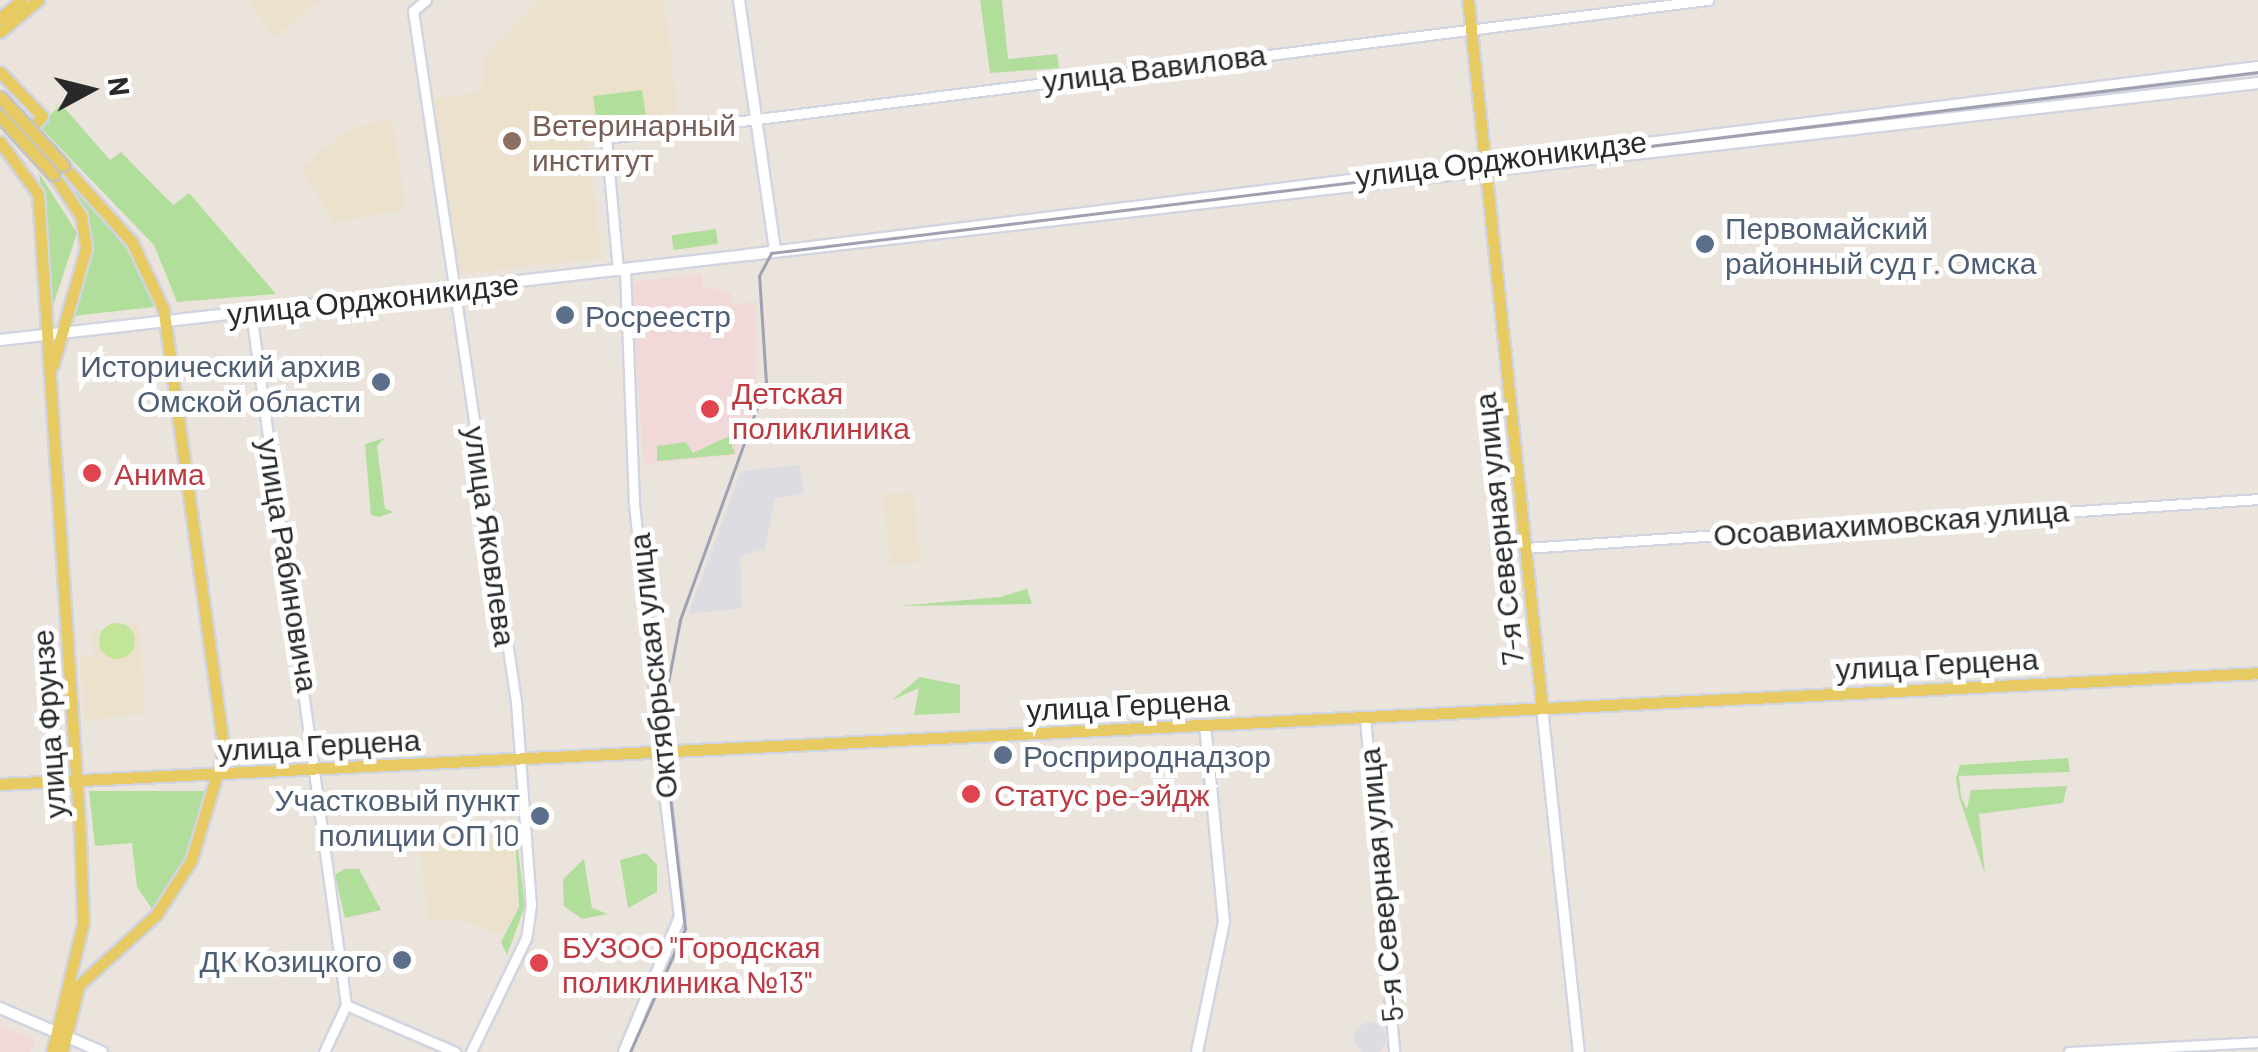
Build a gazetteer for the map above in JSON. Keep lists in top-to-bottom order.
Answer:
{
  "streets": {
    "main road": [
      "улица Орджоникидзе",
      "7-я Северная улица",
      "улица Герцена",
      "Октябрьская улица",
      "улица Фрунзе"
    ],
    "street": [
      "улица Вавилова",
      "Осоавиахимовская улица",
      "улица Яковлева",
      "улица Рабиновича",
      "5-я Северная улица"
    ]
  },
  "crossings": [
    ["улица Вавилова", "7-я Северная улица"],
    ["улица Вавилова", "Октябрьская улица"],
    ["улица Орджоникидзе", "7-я Северная улица"],
    ["улица Орджоникидзе", "улица Яковлева"],
    ["улица Орджоникидзе", "улица Рабиновича"],
    ["улица Орджоникидзе", "Октябрьская улица"],
    ["улица Орджоникидзе", "улица Фрунзе"],
    ["Осоавиахимовская улица", "7-я Северная улица"],
    ["7-я Северная улица", "улица Герцена"],
    ["улица Яковлева", "улица Герцена"],
    ["улица Рабиновича", "улица Герцена"],
    ["улица Герцена", "Октябрьская улица"],
    ["улица Герцена", "улица Фрунзе"],
    ["улица Герцена", "5-я Северная улица"]
  ],
  "places": [
    "Ветеринарный институт",
    "Первомайский районный суд г. Омска",
    "Росреестр",
    "Исторический архив Омской области",
    "Детская поликлиника",
    "Анима",
    "Росприроднадзор",
    "Статус ре-эйдж",
    "Участковый пункт полиции ОП 10",
    "ДК Козицкого",
    "БУЗОО \"Городская поликлиника №13\""
  ],
  "north": "right"
}
